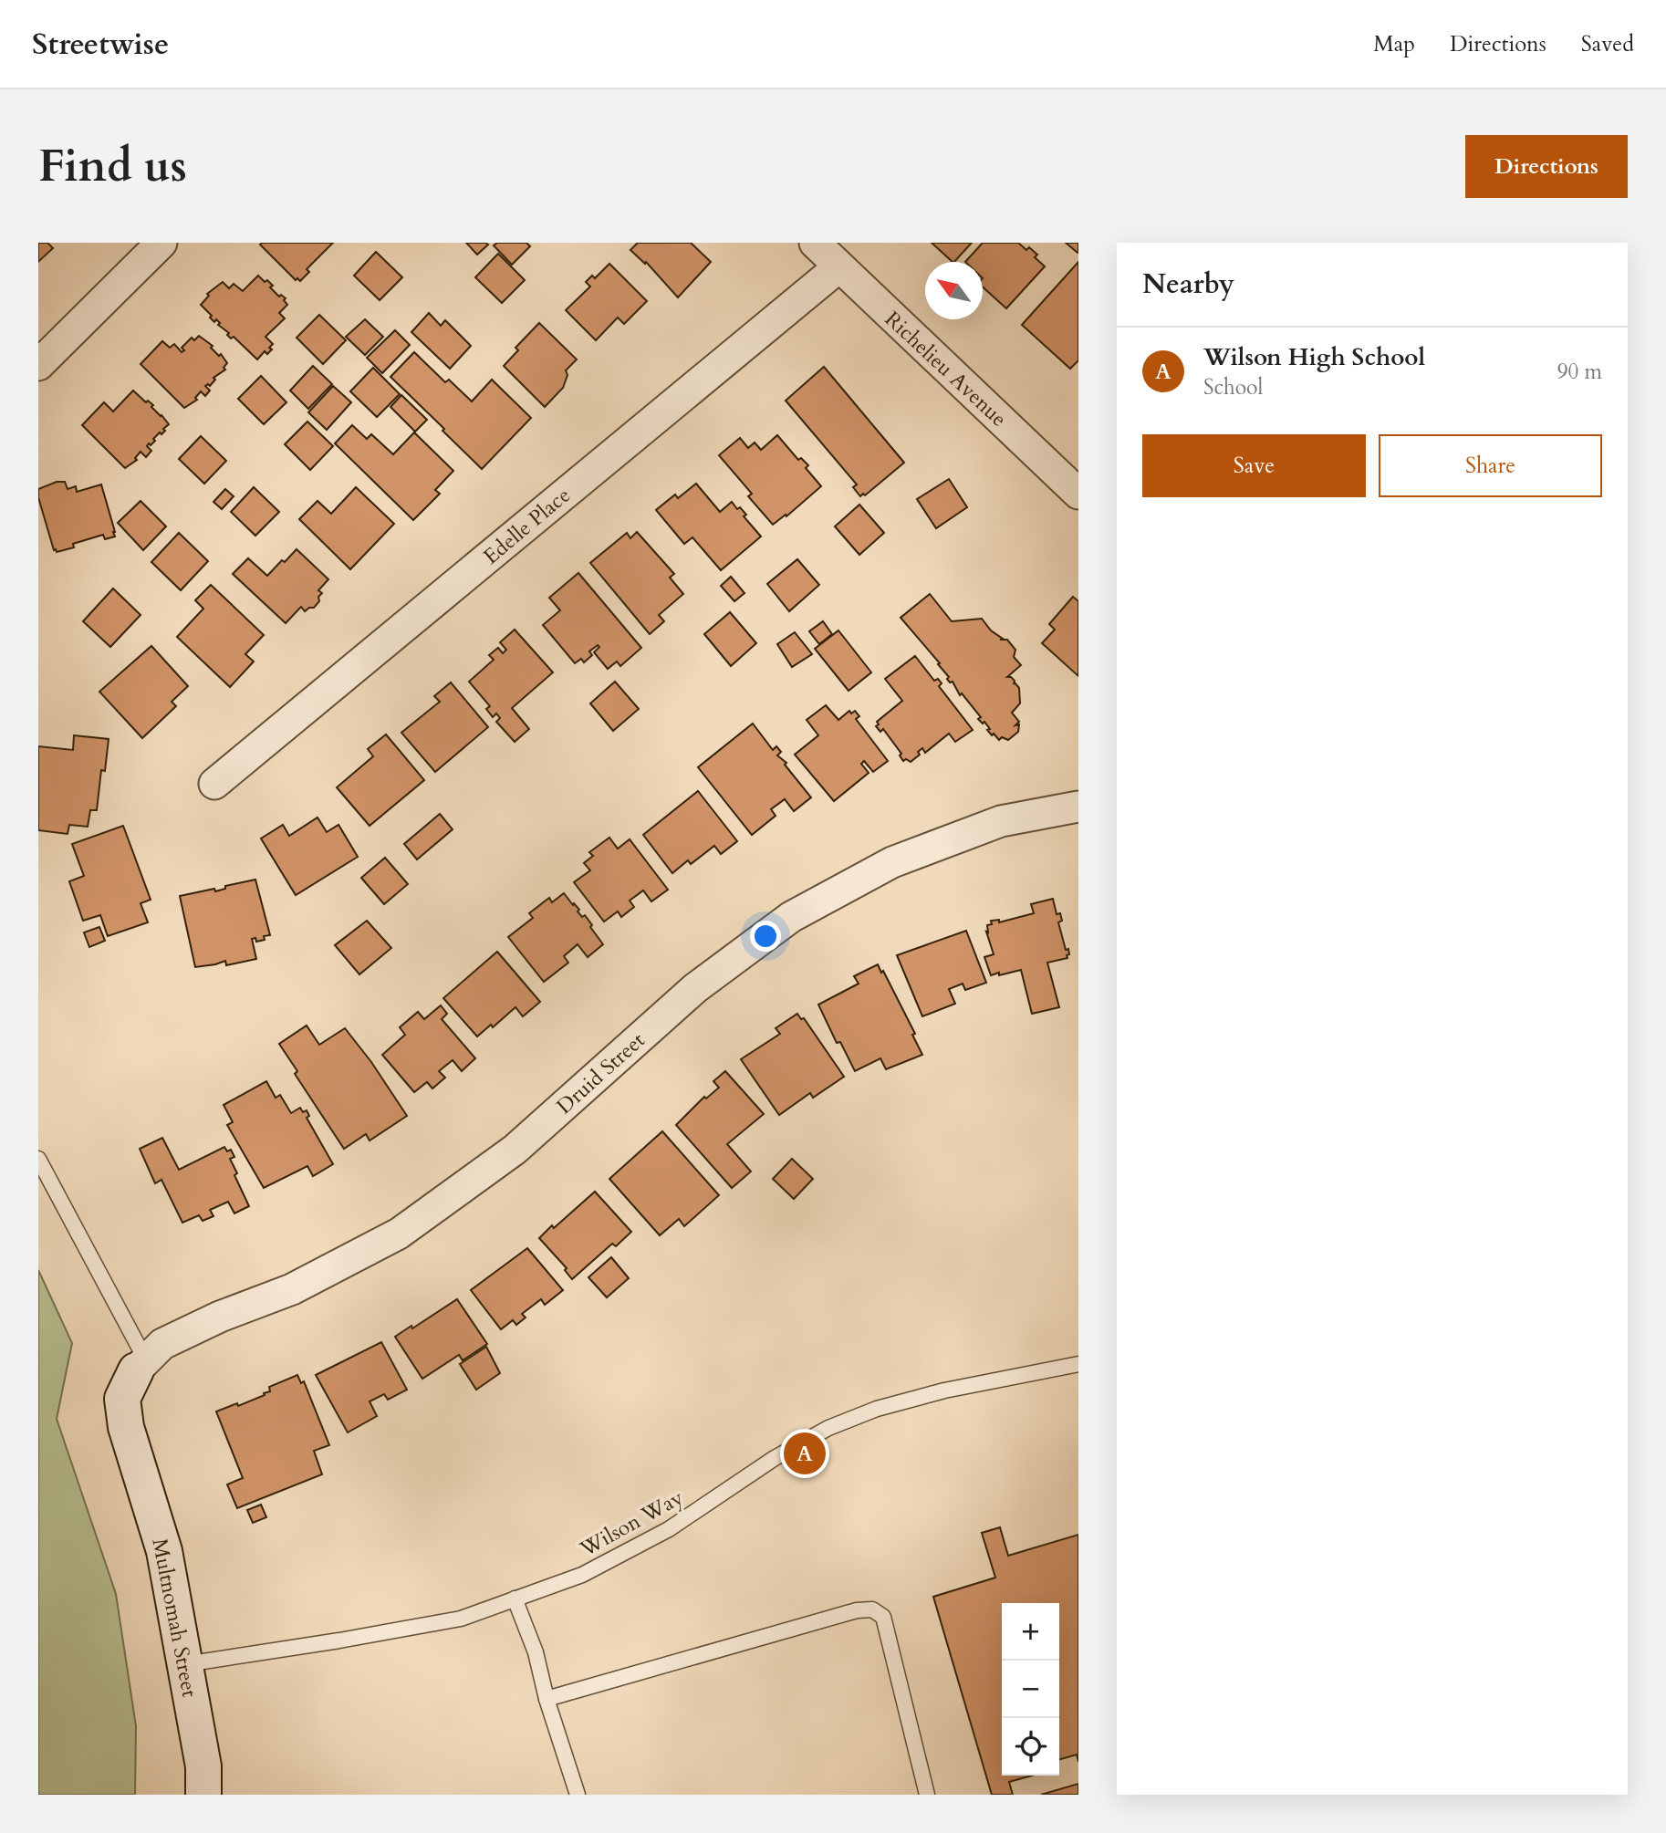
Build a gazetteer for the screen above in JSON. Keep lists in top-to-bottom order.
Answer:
{
  "streets": {
    "street": [
      "Richelieu Avenue",
      "Edelle Place",
      "Druid Street",
      "Multnomah Street"
    ],
    "lane": ["Wilson Way"]
  },
  "crossings": [
    ["Richelieu Avenue", "Edelle Place"],
    ["Druid Street", "Multnomah Street"],
    ["Wilson Way", "Multnomah Street"]
  ],
  "north": "top left",
  "page": {
    "header": "Streetwise",
    "nav": ["Map", "Directions", "Saved"],
    "buttons": [
      "Directions",
      ["Save", "Share"]
    ],
    "title": "Find us",
    "heading": "Nearby",
    "list": [
      {
        "mark": "A",
        "name": "Wilson High School",
        "note": "School",
        "value": "90 m"
      }
    ],
    "pins": "A",
    "map_buttons": ["+", "−"]
  }
}
